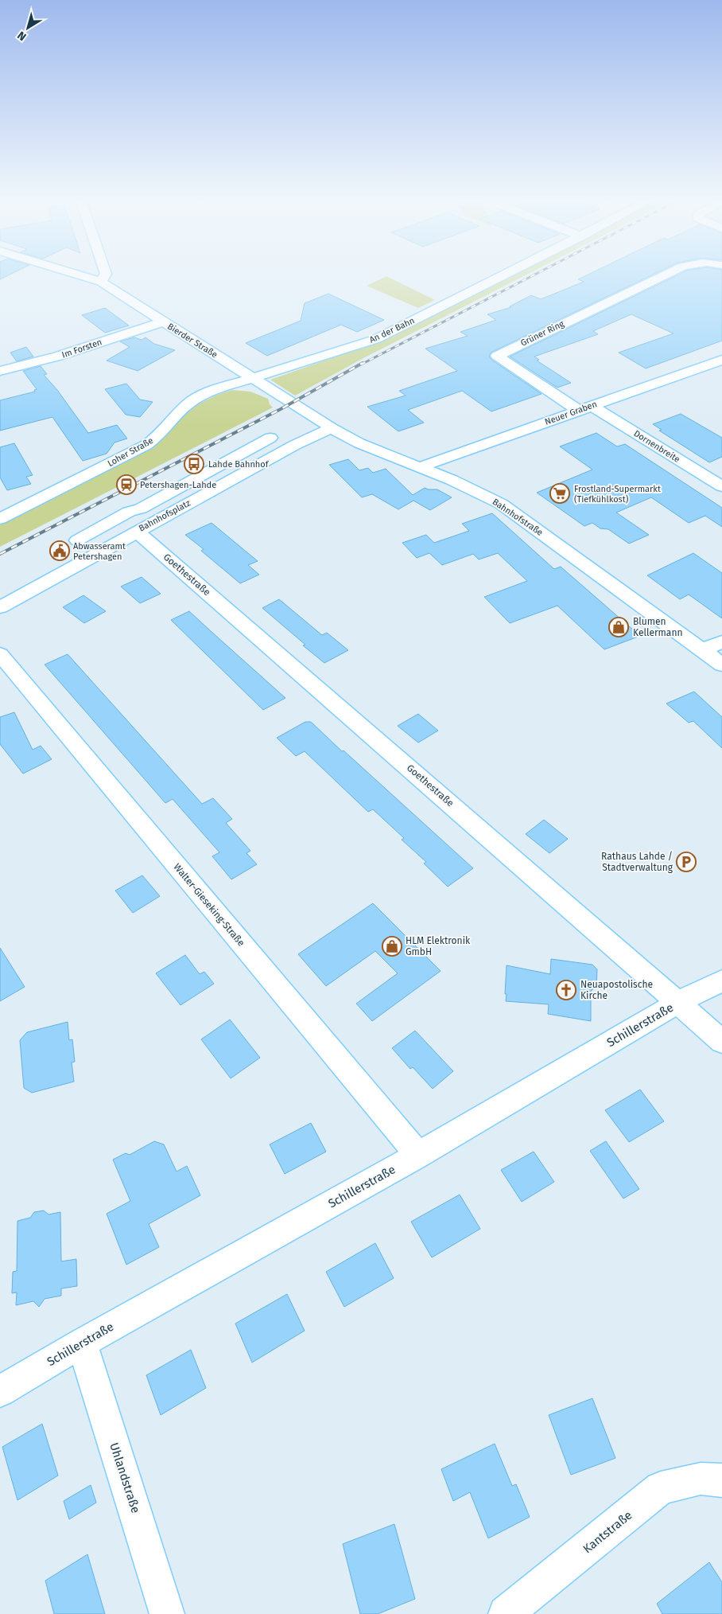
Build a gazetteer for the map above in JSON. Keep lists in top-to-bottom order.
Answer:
{
  "streets": {
    "street": [
      "An der Bahn",
      "Grüner Ring",
      "Bierder Straße",
      "Im Forsten",
      "Neuer Graben",
      "Dornenbreite",
      "Loher Straße",
      "Bahnhofsplatz",
      "Bahnhofstraße",
      "Goethestraße",
      "Walter-Gieseking-Straße",
      "Schillerstraße",
      "Uhlandstraße",
      "Kantstraße"
    ]
  },
  "crossings": [
    ["An der Bahn", "Bierder Straße"],
    ["An der Bahn", "Loher Straße"],
    ["An der Bahn", "Bahnhofstraße"],
    ["Grüner Ring", "Neuer Graben"],
    ["Grüner Ring", "Dornenbreite"],
    ["Bierder Straße", "Im Forsten"],
    ["Bierder Straße", "Loher Straße"],
    ["Bierder Straße", "Bahnhofstraße"],
    ["Neuer Graben", "Dornenbreite"],
    ["Neuer Graben", "Bahnhofstraße"],
    ["Loher Straße", "Bahnhofstraße"],
    ["Bahnhofsplatz", "Bahnhofstraße"],
    ["Bahnhofsplatz", "Goethestraße"],
    ["Goethestraße", "Schillerstraße"],
    ["Walter-Gieseking-Straße", "Schillerstraße"],
    ["Schillerstraße", "Uhlandstraße"]
  ],
  "places": {
    "bus stop": ["Lahde Bahnhof"],
    "station": ["Petershagen-Lahde"],
    "supermarket": ["Frostland-Supermarkt (Tiefkühlkost)"],
    "public building": ["Abwasseramt Petershagen"],
    "shop": ["Blumen Kellermann", "HLM Elektronik GmbH"],
    "parking": ["Rathaus Lahde / Stadtverwaltung"],
    "church": ["Neuapostolische Kirche"]
  },
  "north": "bottom left"
}
